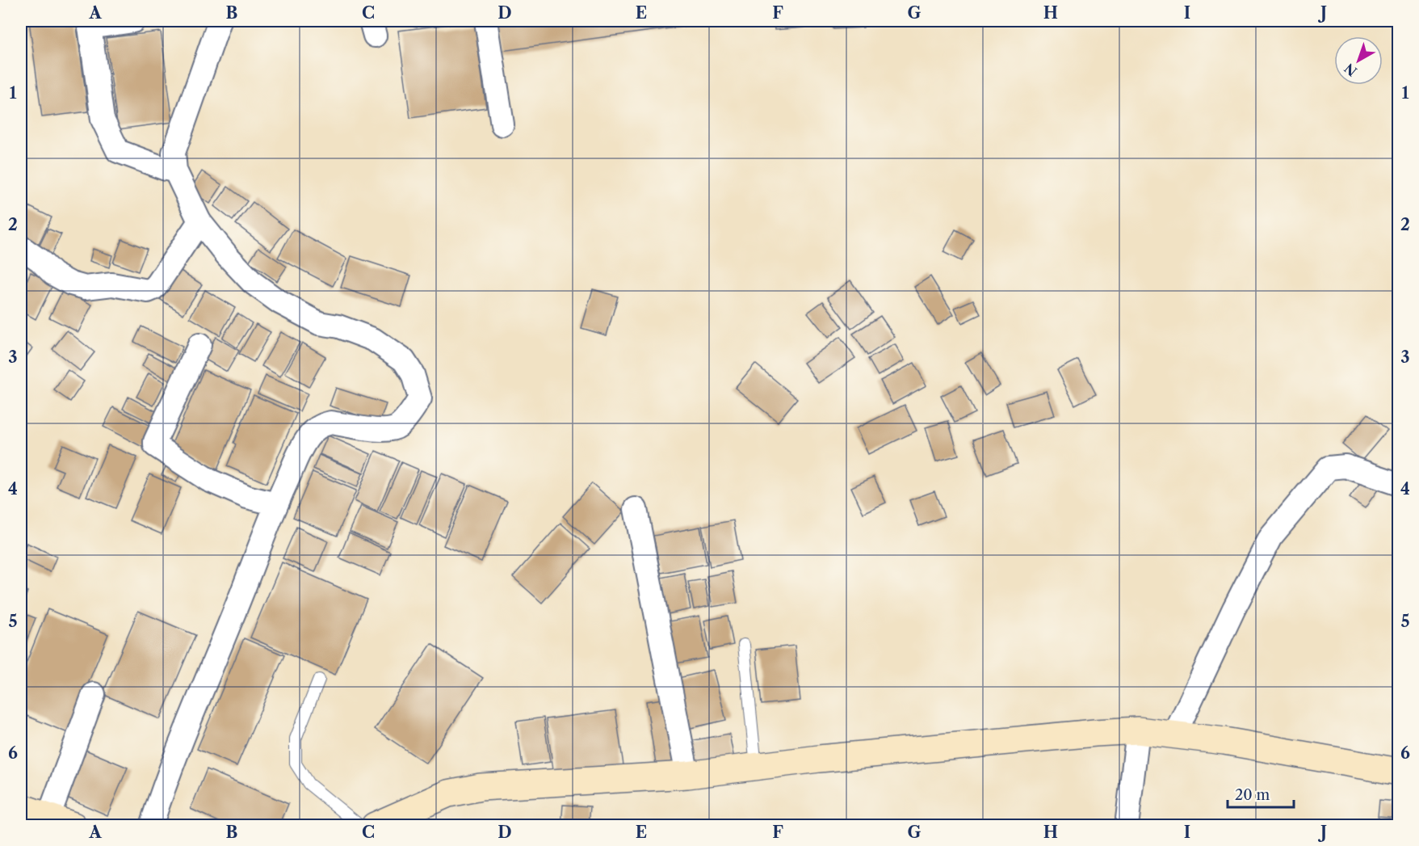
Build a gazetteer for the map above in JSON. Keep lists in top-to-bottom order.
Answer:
{
  "scale_bar": "20 m",
  "north": "bottom left",
  "grid": {
    "columns": [
      "A",
      "B",
      "C",
      "D",
      "E",
      "F",
      "G",
      "H",
      "I",
      "J"
    ],
    "rows": [
      "1",
      "2",
      "3",
      "4",
      "5",
      "6"
    ]
  }
}
